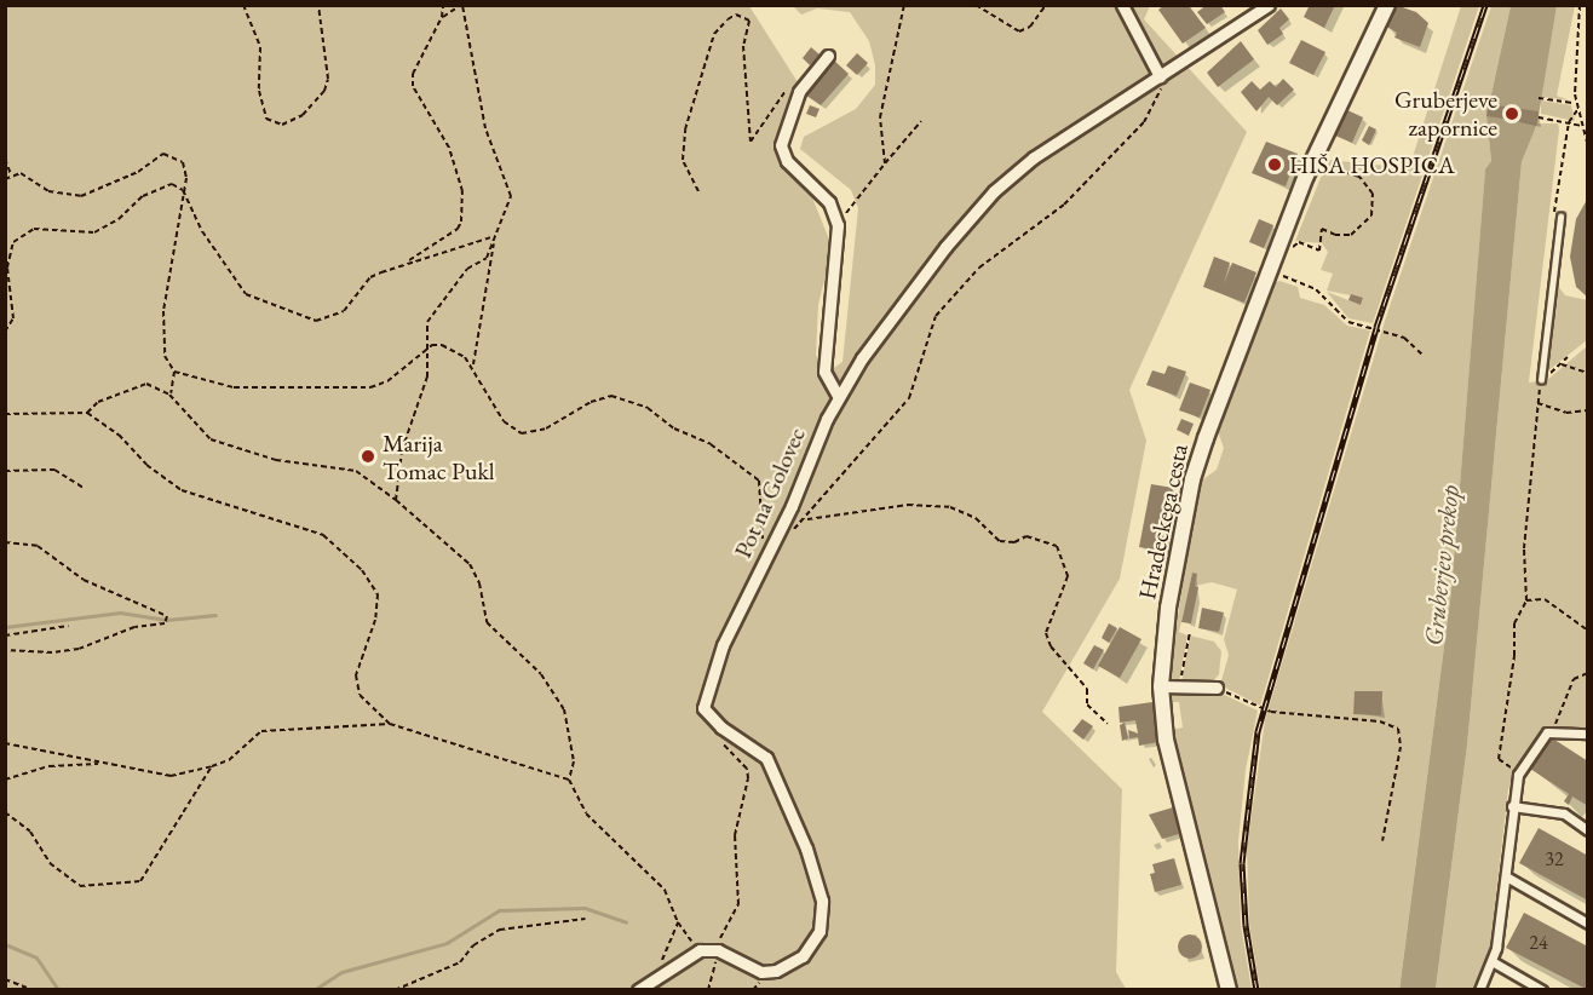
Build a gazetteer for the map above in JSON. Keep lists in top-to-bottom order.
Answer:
{
  "streets": {
    "street": ["Pot na Golovec", "Hradeckega cesta"]
  },
  "water": ["Gruberjev prekop"],
  "places": ["Gruberjeve zapornice", "HIŠA HOSPICA", "Marija Tomac Pukl"],
  "house_numbers": ["32", "24"]
}
